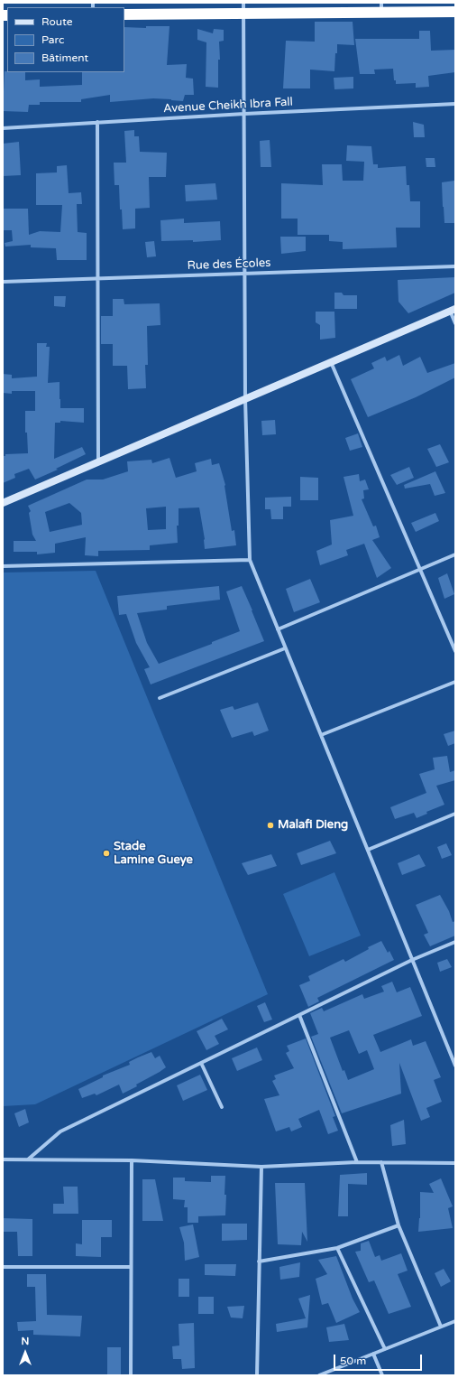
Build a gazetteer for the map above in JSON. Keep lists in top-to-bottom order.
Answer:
{
  "streets": {
    "street": ["Avenue Cheikh Ibra Fall", "Rue des Écoles"]
  },
  "places": ["Malafi Dieng", "Stade Lamine Gueye"],
  "legend": ["Route", "Parc", "Bâtiment"],
  "scale_bar": "50 m",
  "north": "top"
}
